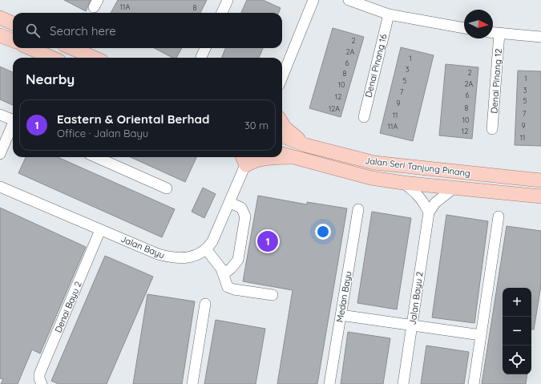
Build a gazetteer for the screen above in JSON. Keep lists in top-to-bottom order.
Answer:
{
  "streets": {
    "main road": ["Jalan Seri Tanjung Pinang"],
    "street": [
      "Denai Pinang 16",
      "Denai Pinang 12",
      "Jalan Bayu",
      "Medan Bayu",
      "Jalan Bayu 2",
      "Denai Bayu 2"
    ]
  },
  "crossings": [
    ["Jalan Bayu", "Denai Bayu 2"]
  ],
  "house_numbers": [
    "11A",
    "8",
    "2",
    "2A",
    "1",
    "6",
    "3",
    "2",
    "8",
    "1",
    "5",
    "2A",
    "10",
    "3",
    "7",
    "6",
    "12",
    "5",
    "9",
    "8",
    "12A",
    "7",
    "11",
    "10",
    "9",
    "11A",
    "12",
    "11"
  ],
  "north": "right",
  "page": {
    "search": "Search here",
    "heading": "Nearby",
    "list": [
      {
        "mark": "1",
        "name": "Eastern & Oriental Berhad",
        "note": "Office · Jalan Bayu",
        "value": "30 m"
      }
    ],
    "pins": "1",
    "map_buttons": ["+", "−"]
  }
}
